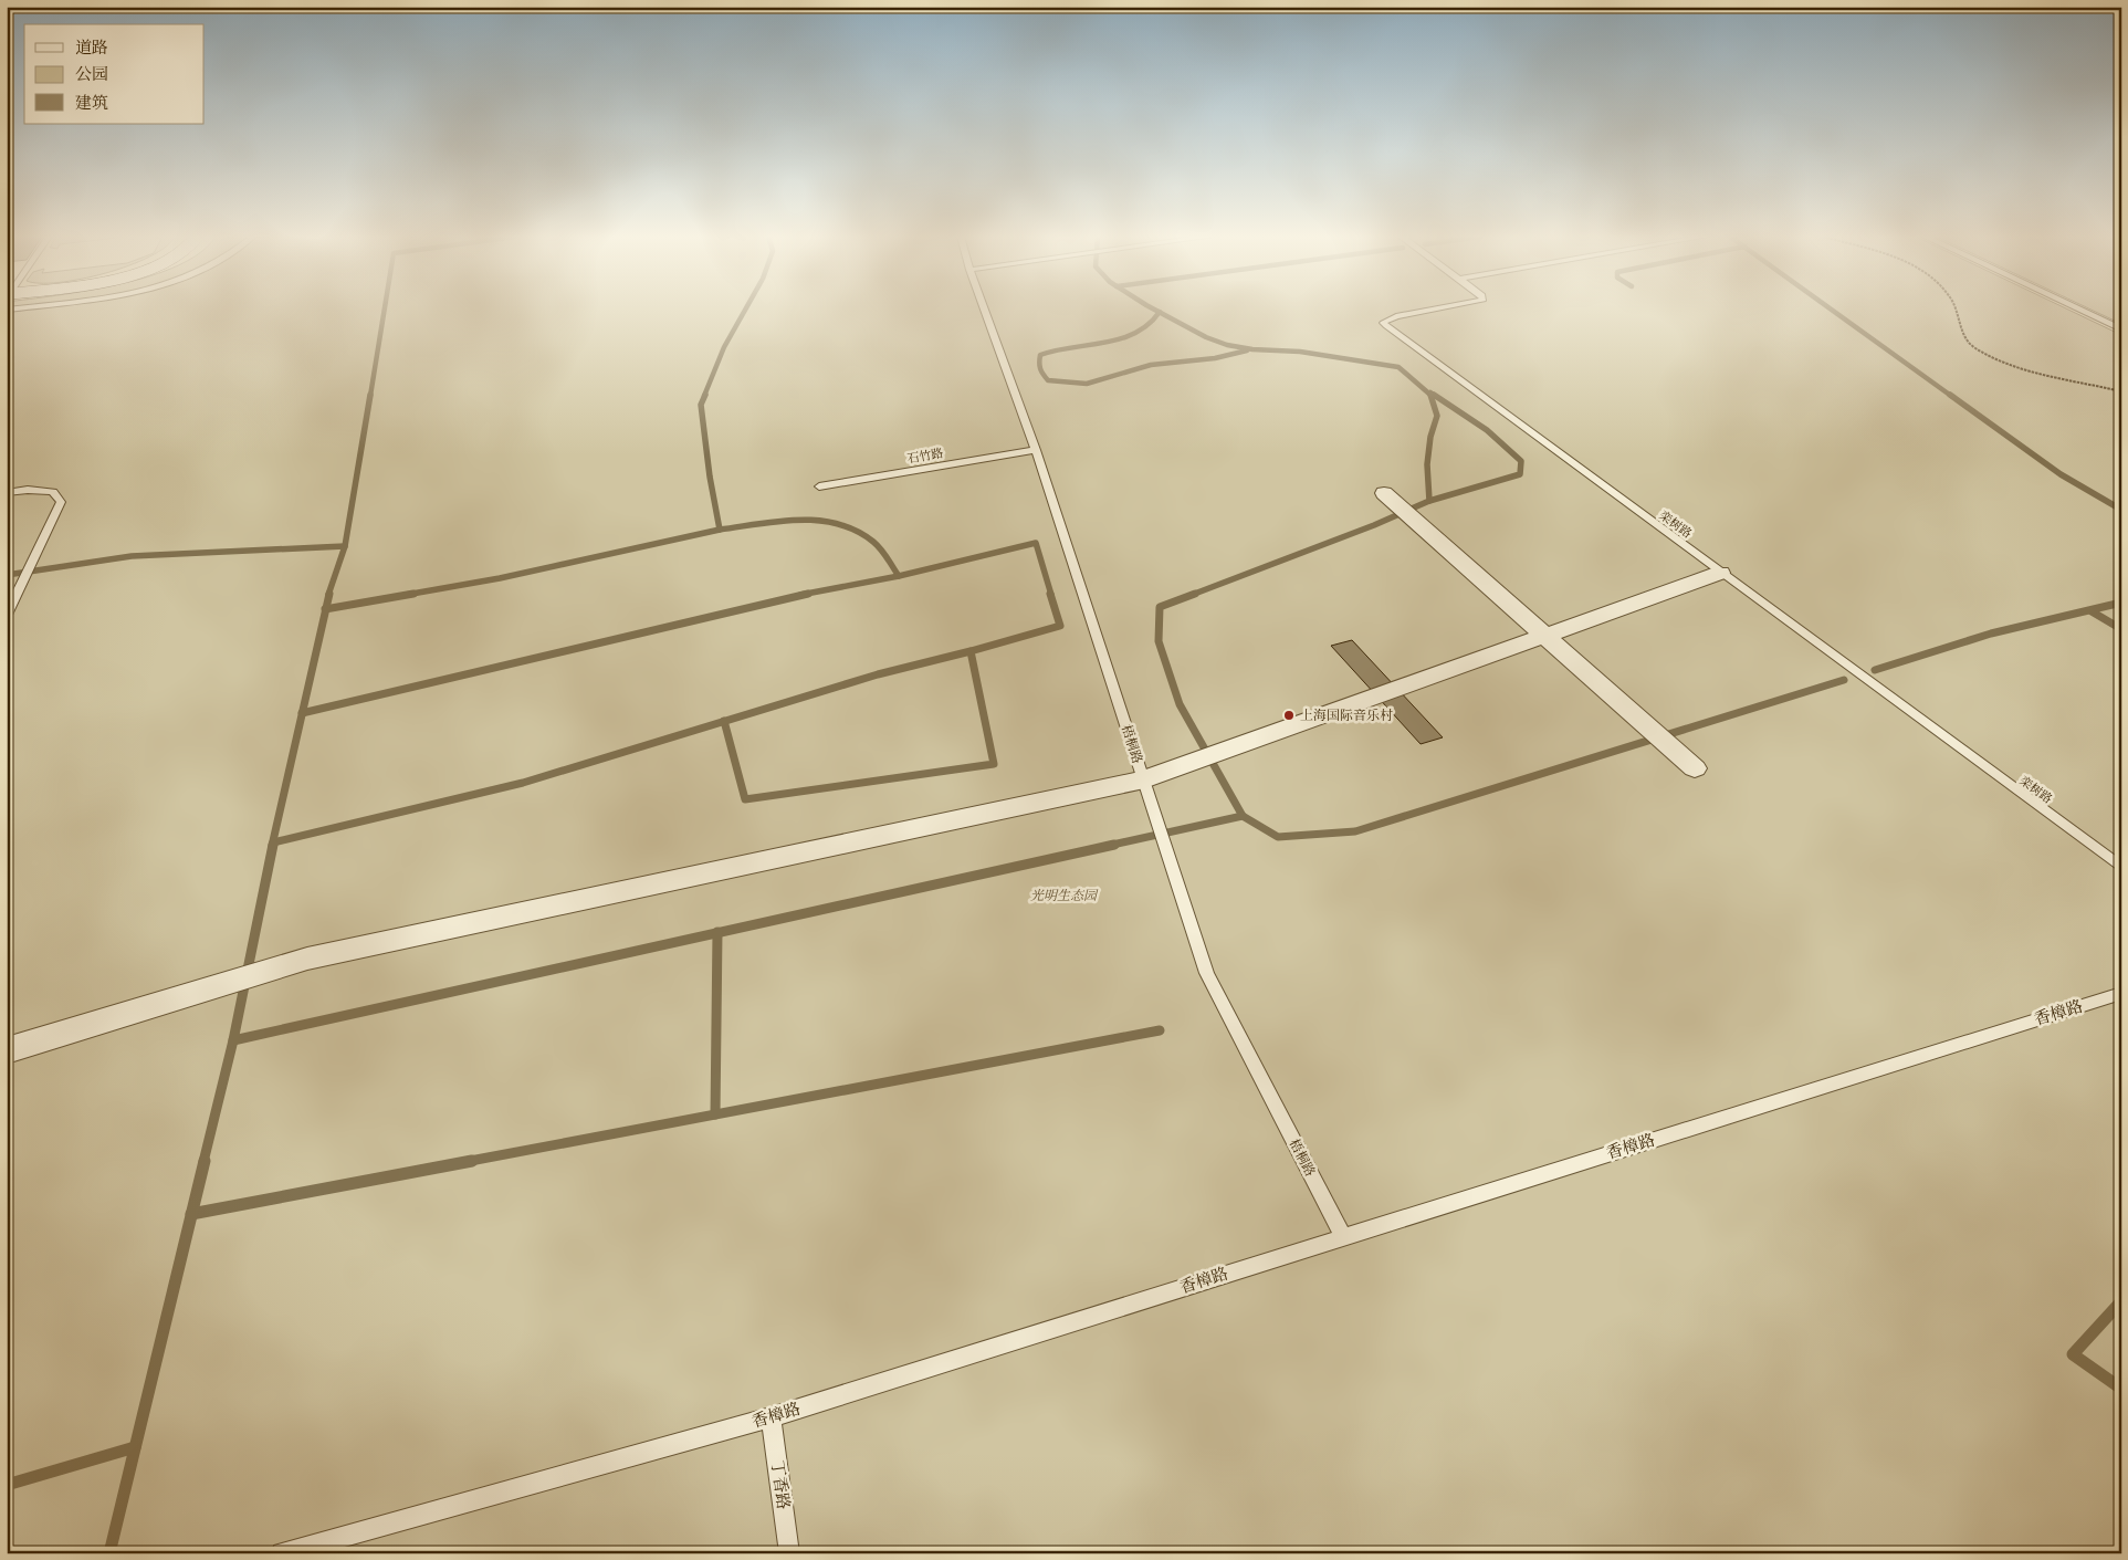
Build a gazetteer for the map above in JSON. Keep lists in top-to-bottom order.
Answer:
{
  "streets": {
    "lane": [
      "石竹路",
      "栾树路",
      "梧桐路",
      "香樟路",
      "丁香路"
    ]
  },
  "crossings": [
    ["石竹路", "梧桐路"],
    ["梧桐路", "香樟路"],
    ["香樟路", "丁香路"]
  ],
  "parks": ["光明生态园"],
  "places": ["上海国际音乐村"],
  "legend": ["道路", "公园", "建筑"]
}
